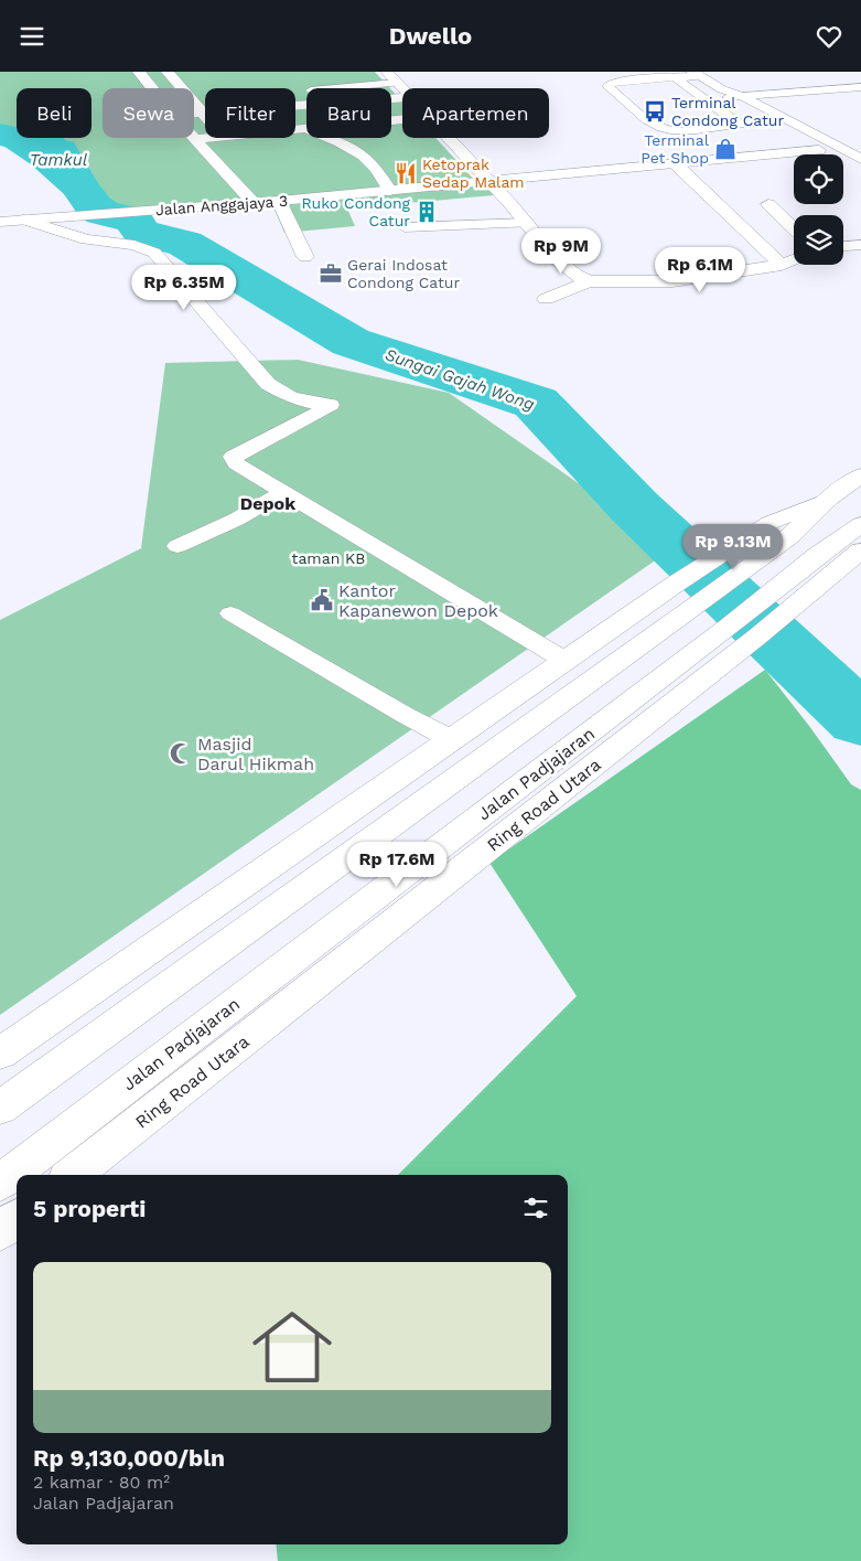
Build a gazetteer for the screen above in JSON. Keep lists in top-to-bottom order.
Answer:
{
  "streets": {
    "main road": ["Jalan Anggajaya 3", "Jalan Padjajaran", "Ring Road Utara"]
  },
  "crossings": [
    ["Jalan Padjajaran", "Ring Road Utara"]
  ],
  "districts": ["Depok"],
  "water": ["Tamkul", "Sungai Gajah Wong"],
  "parks": ["taman KB"],
  "places": {
    "bus stop": ["Terminal Condong Catur"],
    "shop": ["Terminal Pet Shop"],
    "restaurant": ["Ketoprak Sedap Malam"],
    "building": ["Ruko Condong Catur"],
    "office": ["Gerai Indosat Condong Catur"],
    "public building": ["Kantor Kapanewon Depok"],
    "mosque": ["Masjid Darul Hikmah"]
  },
  "page": {
    "header": "Dwello",
    "chip": [
      "Beli",
      "Sewa",
      "Filter",
      "Baru",
      "Apartemen"
    ],
    "price": [
      "Rp 9M",
      "Rp 6.1M",
      "Rp 6.35M",
      "Rp 9.13M",
      "Rp 17.6M"
    ],
    "heading": "5 properti",
    "list": [
      {
        "name": "Rp 9,130,000/bln",
        "note": "2 kamar · 80 m² · Jalan Padjajaran"
      }
    ]
  }
}
